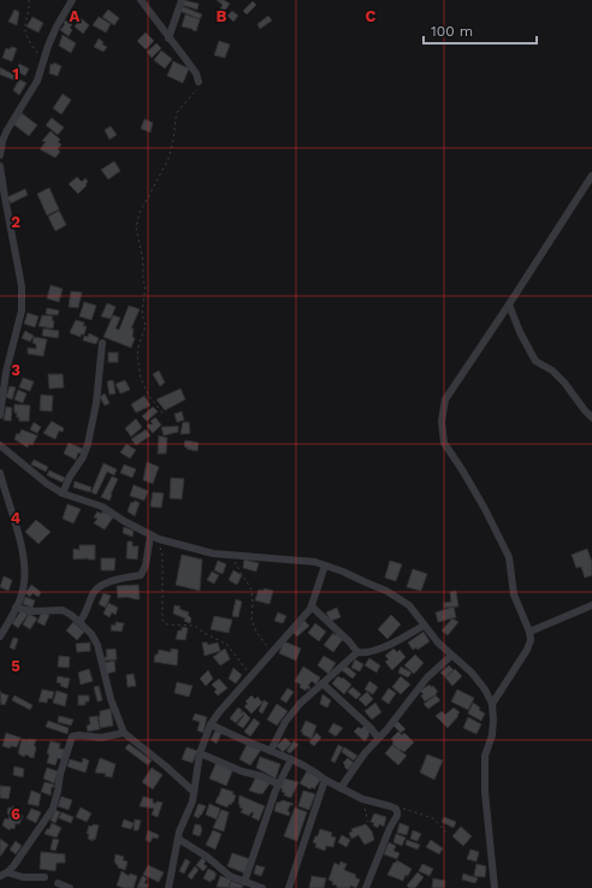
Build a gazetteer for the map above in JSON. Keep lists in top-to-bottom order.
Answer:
{
  "scale_bar": "100 m",
  "grid": {
    "columns": ["A", "B", "C"],
    "rows": [
      "1",
      "2",
      "3",
      "4",
      "5",
      "6"
    ]
  }
}
